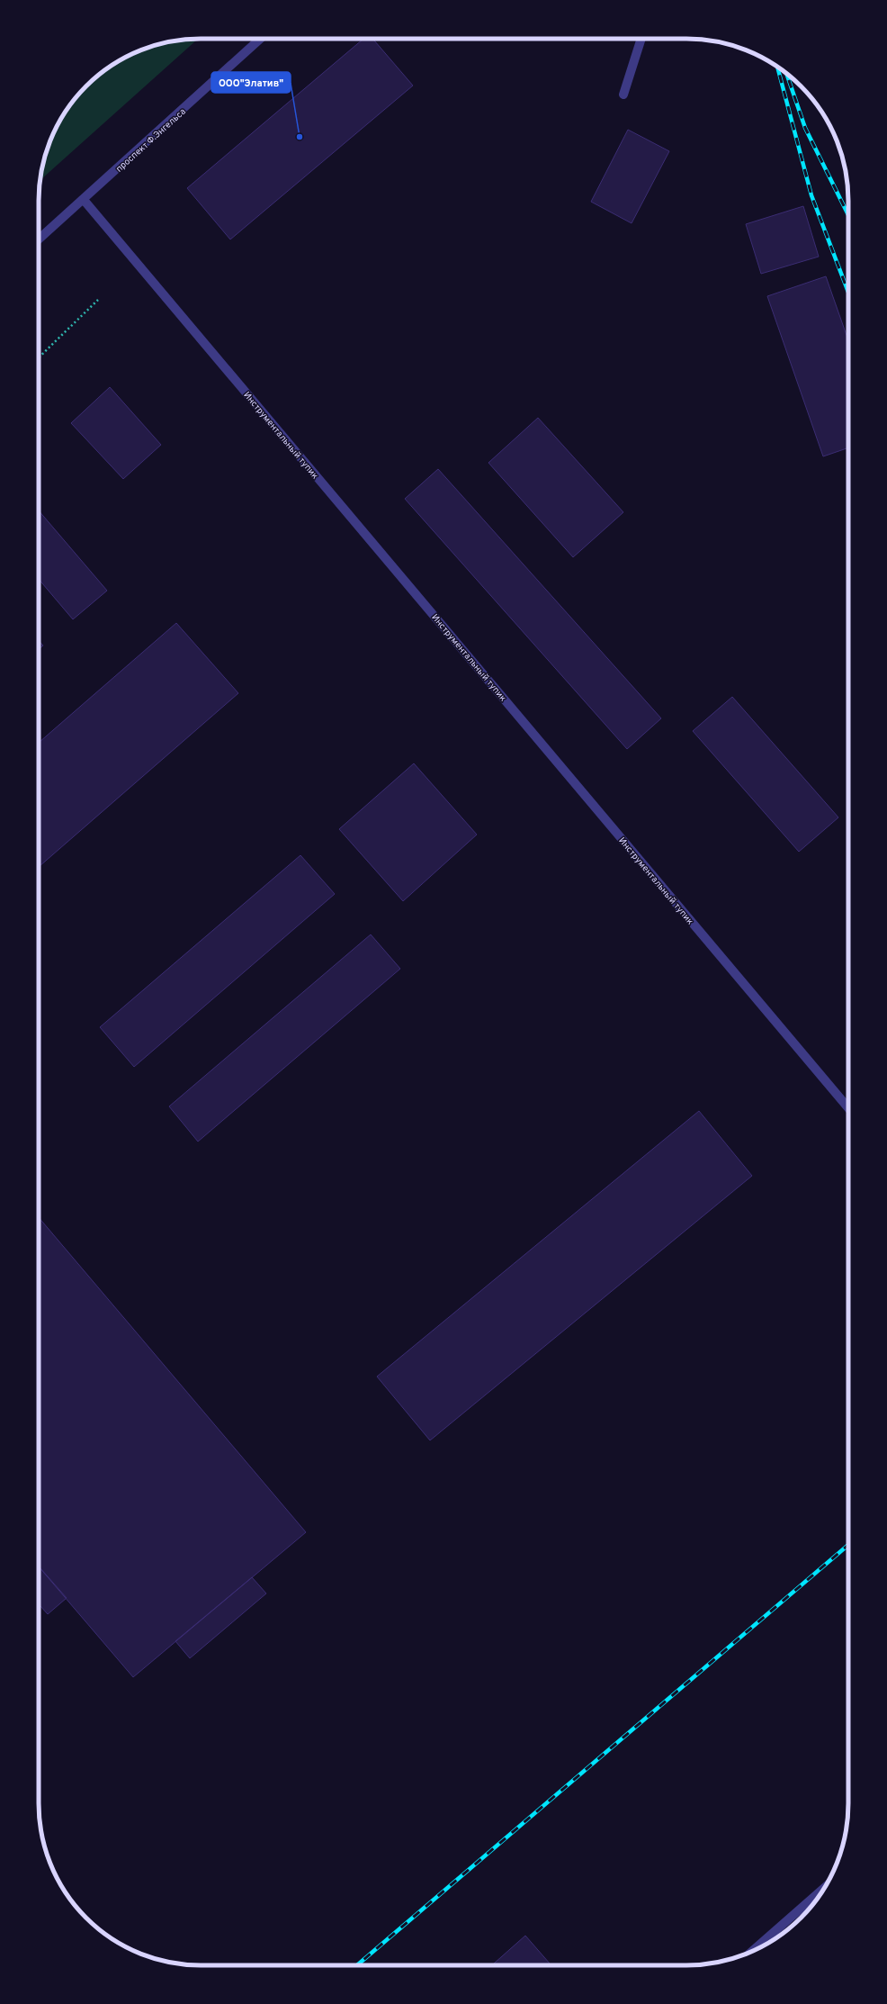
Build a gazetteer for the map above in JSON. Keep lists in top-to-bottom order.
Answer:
{
  "streets": {
    "street": ["проспект Ф.Энгельса", "Инструментальный тупик"]
  },
  "crossings": [
    ["проспект Ф.Энгельса", "Инструментальный тупик"]
  ],
  "places": ["ООО\"Элатив\""]
}
